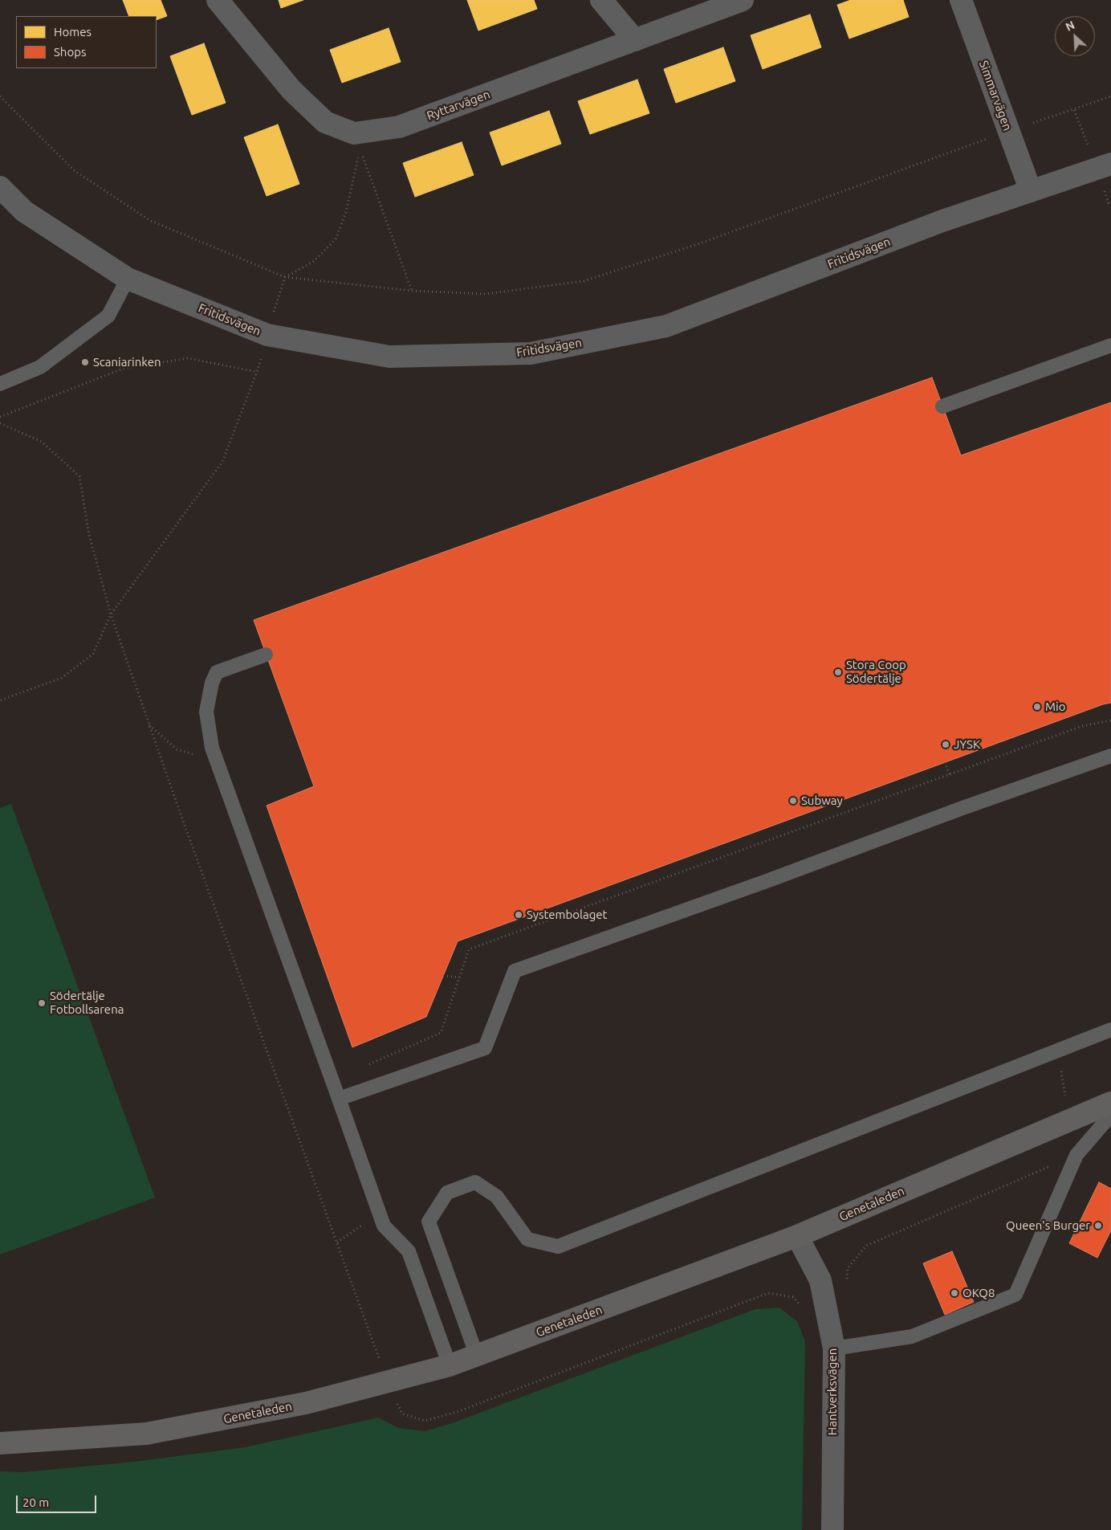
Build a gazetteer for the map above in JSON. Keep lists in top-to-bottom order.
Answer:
{
  "streets": {
    "main road": ["Genetaleden"],
    "street": [
      "Simmarvägen",
      "Ryttarvägen",
      "Fritidsvägen",
      "Hantverksvägen"
    ]
  },
  "crossings": [
    ["Simmarvägen", "Fritidsvägen"],
    ["Genetaleden", "Hantverksvägen"]
  ],
  "places": [
    "Scaniarinken",
    "Stora Coop Södertälje",
    "Mio",
    "JYSK",
    "Subway",
    "Systembolaget",
    "Södertälje Fotbollsarena",
    "Queen's Burger",
    "OKQ8"
  ],
  "legend": ["Homes", "Shops"],
  "scale_bar": "20 m",
  "north": "top left"
}
